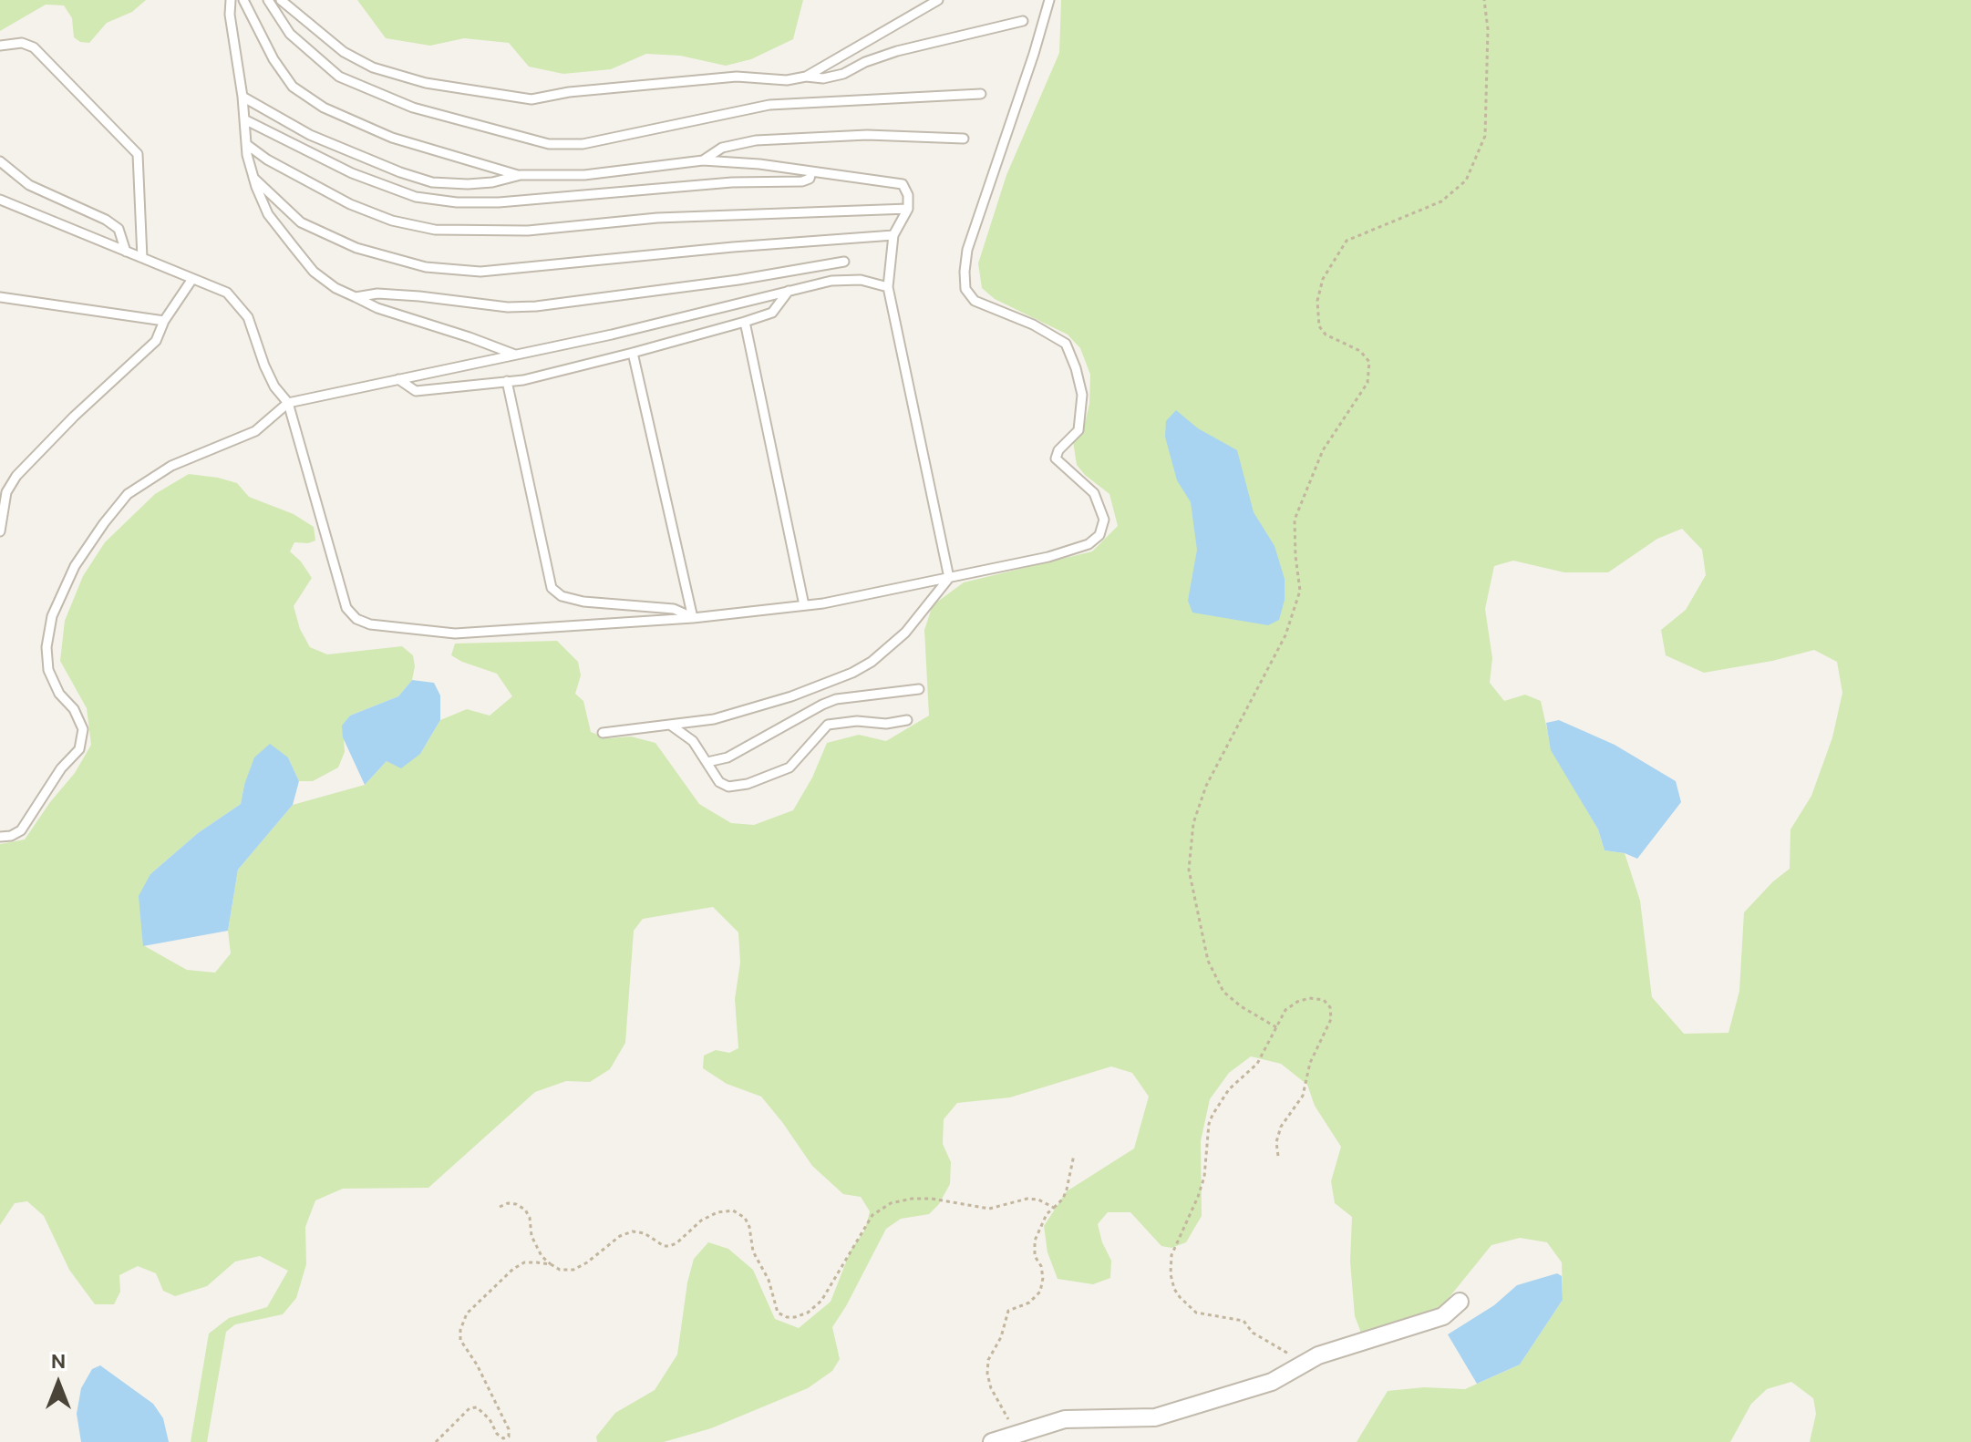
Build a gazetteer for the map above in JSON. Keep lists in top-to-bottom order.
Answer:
{
  "north": "top"
}
